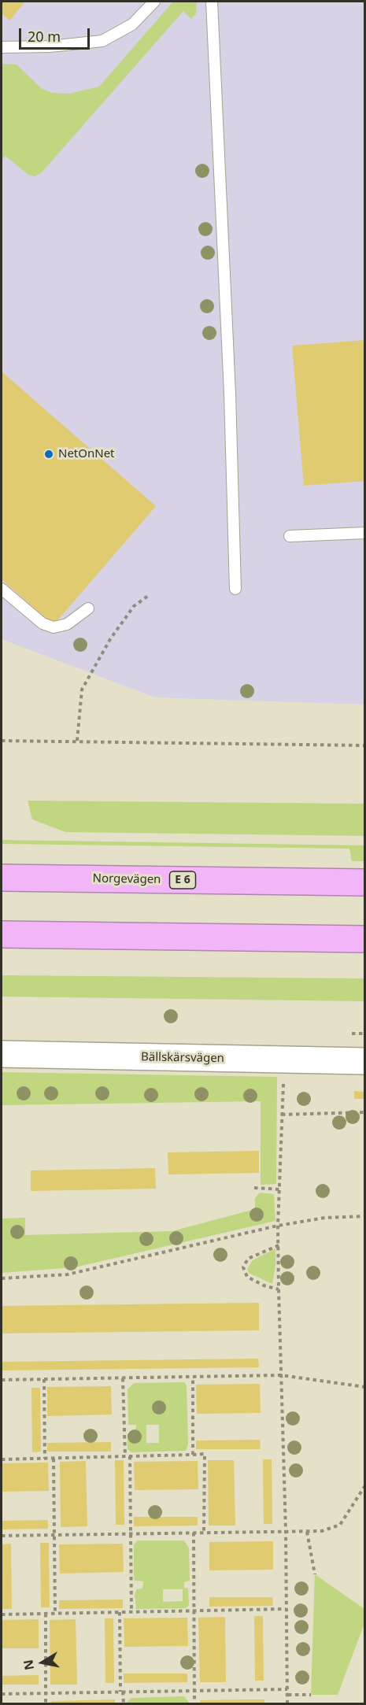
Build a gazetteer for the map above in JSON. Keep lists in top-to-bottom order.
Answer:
{
  "streets": {
    "highway": ["Norgevägen", "E 6"],
    "street": ["Bällskärsvägen"]
  },
  "places": ["NetOnNet"],
  "scale_bar": "20 m",
  "north": "left"
}
